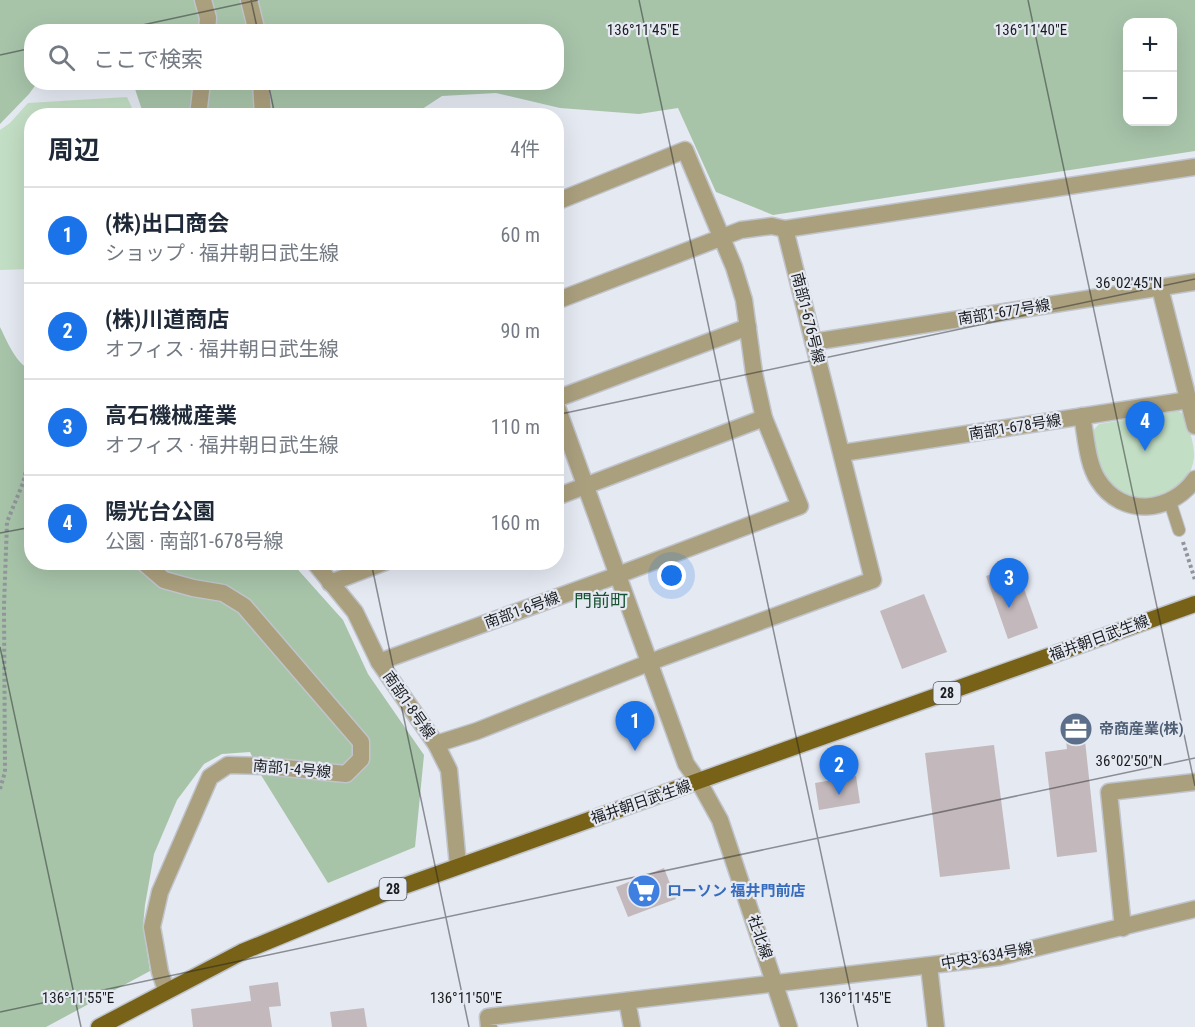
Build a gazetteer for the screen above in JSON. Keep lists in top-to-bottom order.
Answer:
{
  "streets": {
    "main road": ["福井朝日武生線", "28"],
    "street": [
      "南部1-677号線",
      "南部1-676号線",
      "南部1-678号線",
      "南部1-6号線",
      "南部1-8号線",
      "南部1-4号線",
      "社北線",
      "中央3-634号線"
    ]
  },
  "crossings": [
    ["南部1-677号線", "南部1-676号線"],
    ["南部1-676号線", "南部1-678号線"],
    ["南部1-676号線", "社北線"],
    ["南部1-6号線", "南部1-8号線"],
    ["南部1-6号線", "社北線"],
    ["福井朝日武生線", "南部1-8号線"],
    ["福井朝日武生線", "南部1-4号線"],
    ["福井朝日武生線", "社北線"],
    ["社北線", "中央3-634号線"]
  ],
  "districts": ["門前町"],
  "places": {
    "office": ["帝商産業(株)"],
    "supermarket": ["ローソン 福井門前店"]
  },
  "page": {
    "map_buttons": ["+", "−"],
    "search": "ここで検索",
    "heading": ["周辺", "4件"],
    "list": [
      {
        "mark": "1",
        "name": "(株)出口商会",
        "note": "ショップ · 福井朝日武生線",
        "value": "60 m"
      },
      {
        "mark": "2",
        "name": "(株)川道商店",
        "note": "オフィス · 福井朝日武生線",
        "value": "90 m"
      },
      {
        "mark": "3",
        "name": "高石機械産業",
        "note": "オフィス · 福井朝日武生線",
        "value": "110 m"
      },
      {
        "mark": "4",
        "name": "陽光台公園",
        "note": "公園 · 南部1-678号線",
        "value": "160 m"
      }
    ],
    "pins": [
      "4",
      "3",
      "1",
      "2"
    ]
  },
  "coordinates": [
    "136°11'45\"E",
    "136°11'40\"E",
    "36°02'45\"N",
    "36°02'50\"N",
    "136°11'55\"E",
    "136°11'50\"E"
  ]
}
